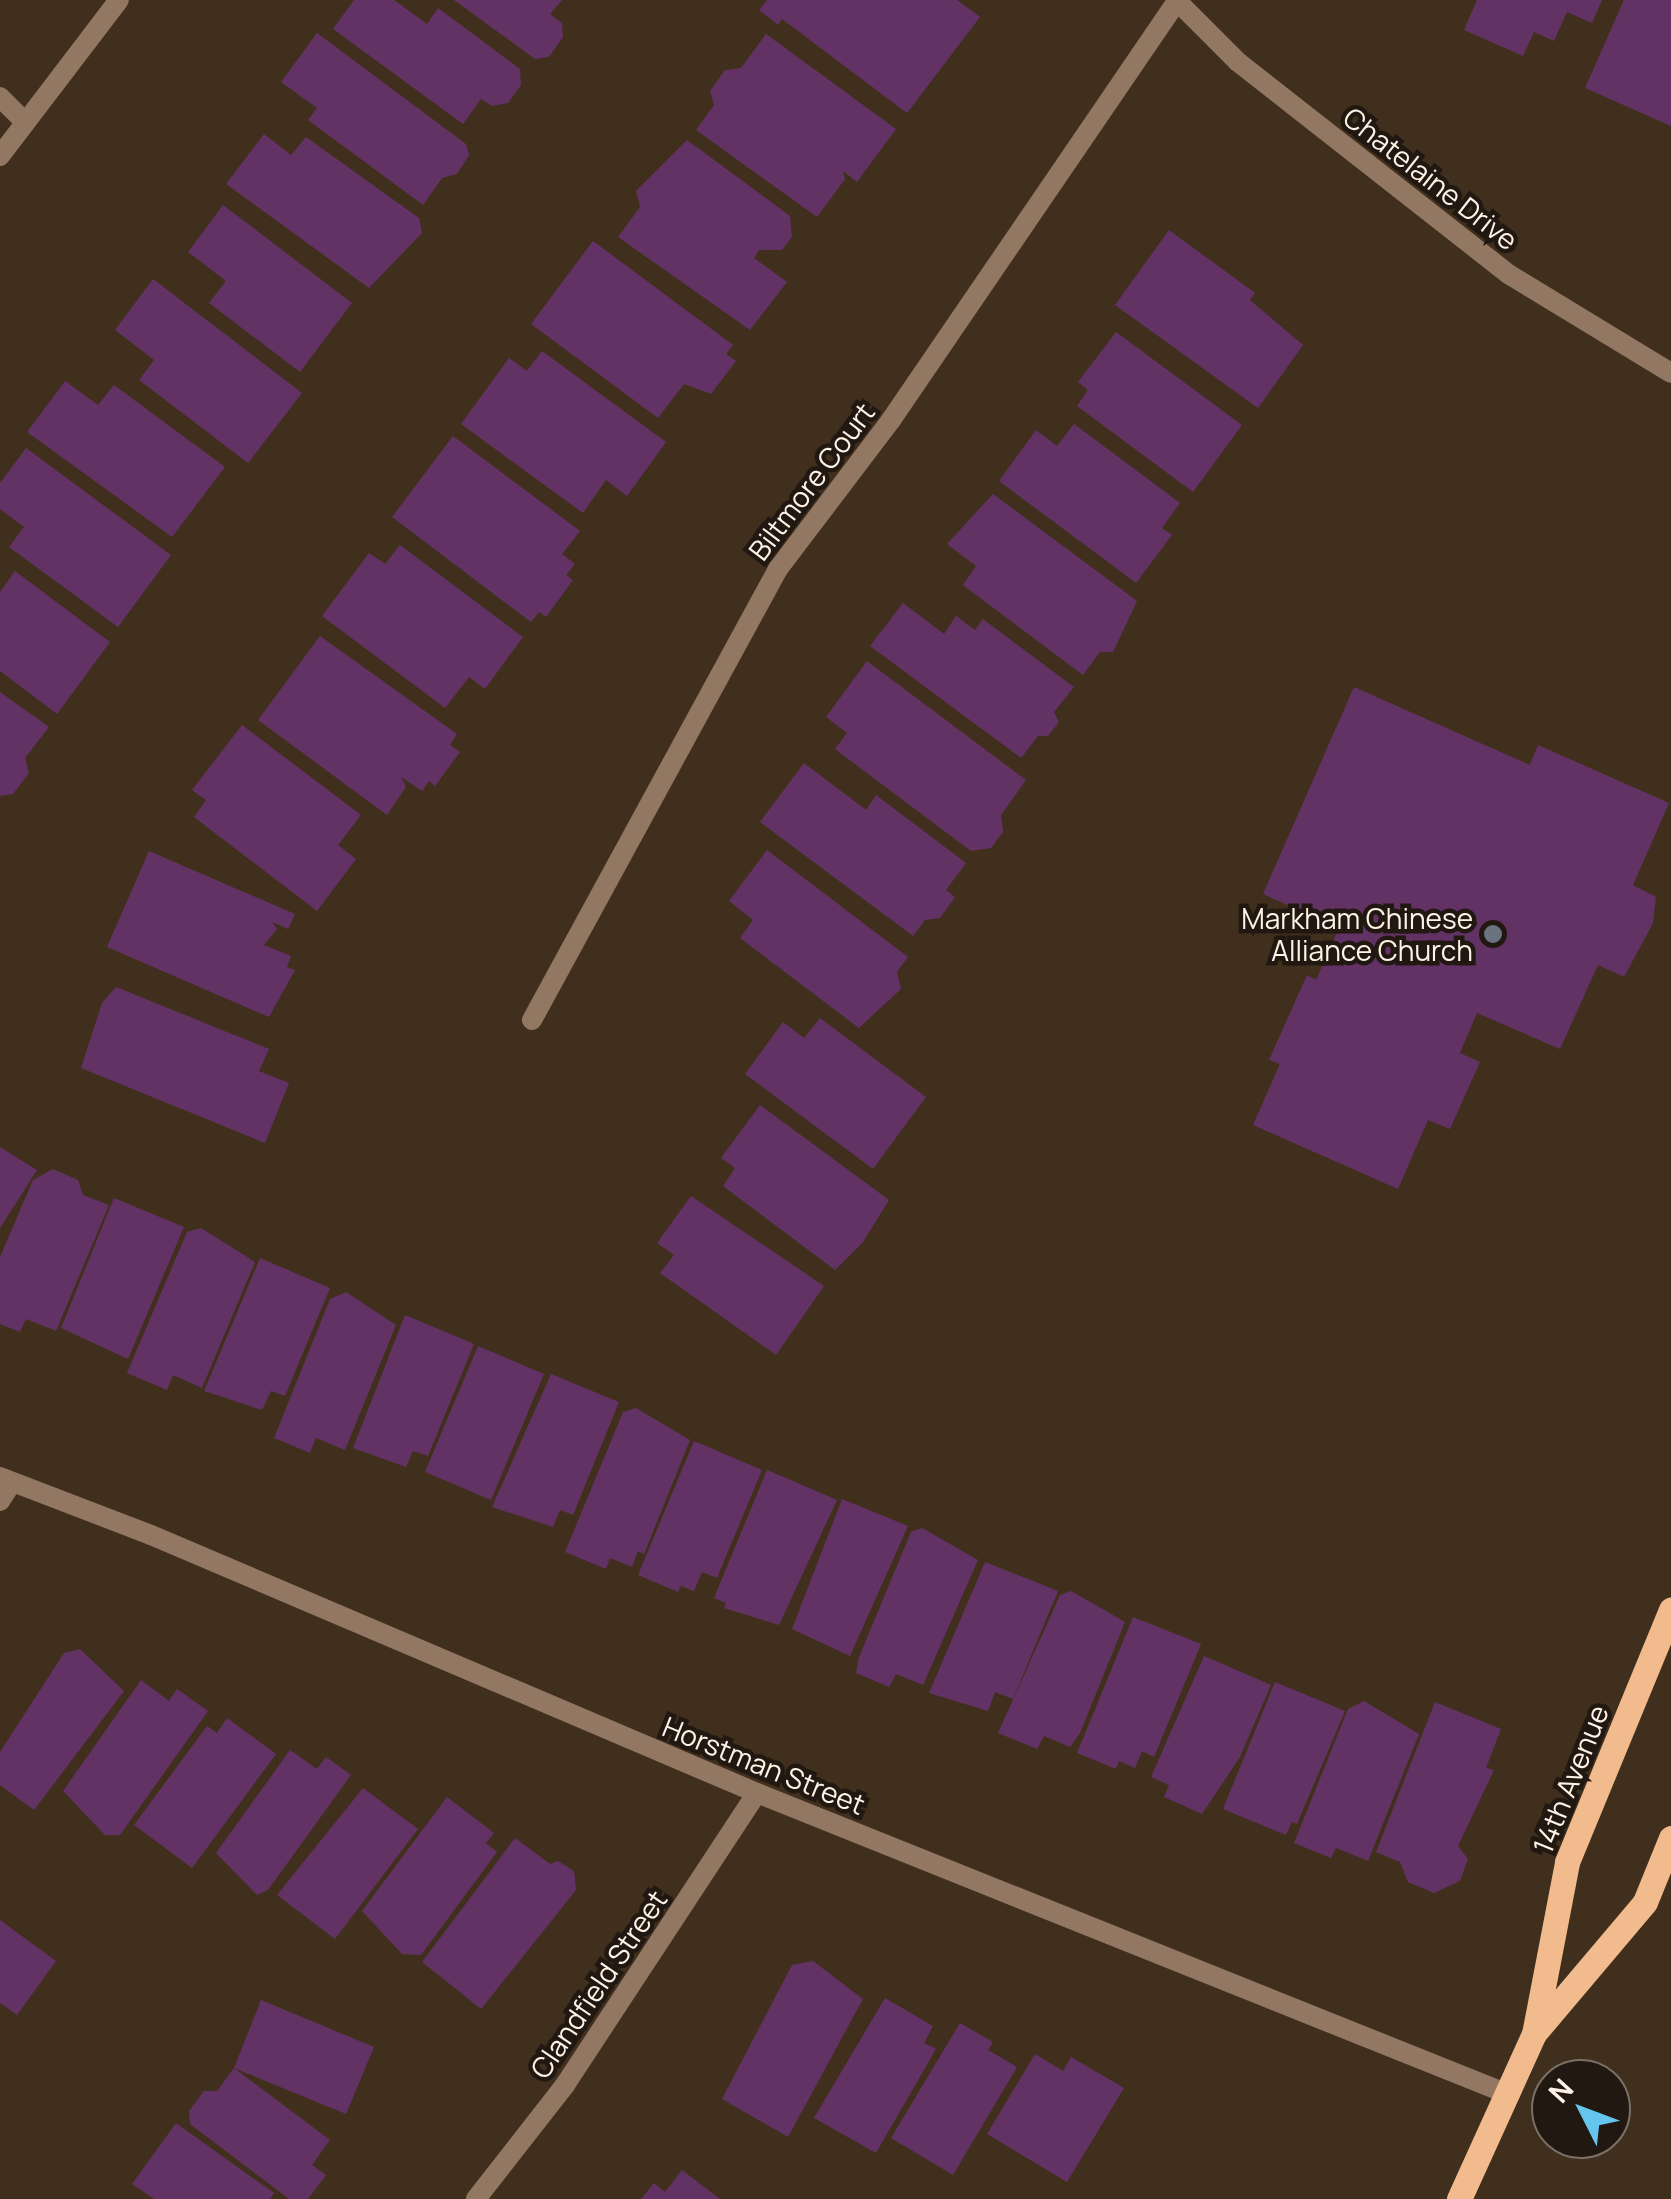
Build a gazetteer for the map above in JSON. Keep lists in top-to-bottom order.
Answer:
{
  "streets": {
    "main road": ["14th Avenue"],
    "street": [
      "Chatelaine Drive",
      "Biltmore Court",
      "Horstman Street",
      "Clandfield Street"
    ]
  },
  "crossings": [
    ["Chatelaine Drive", "Biltmore Court"],
    ["Horstman Street", "14th Avenue"],
    ["Horstman Street", "Clandfield Street"]
  ],
  "places": ["Markham Chinese Alliance Church"],
  "north": "top left"
}
